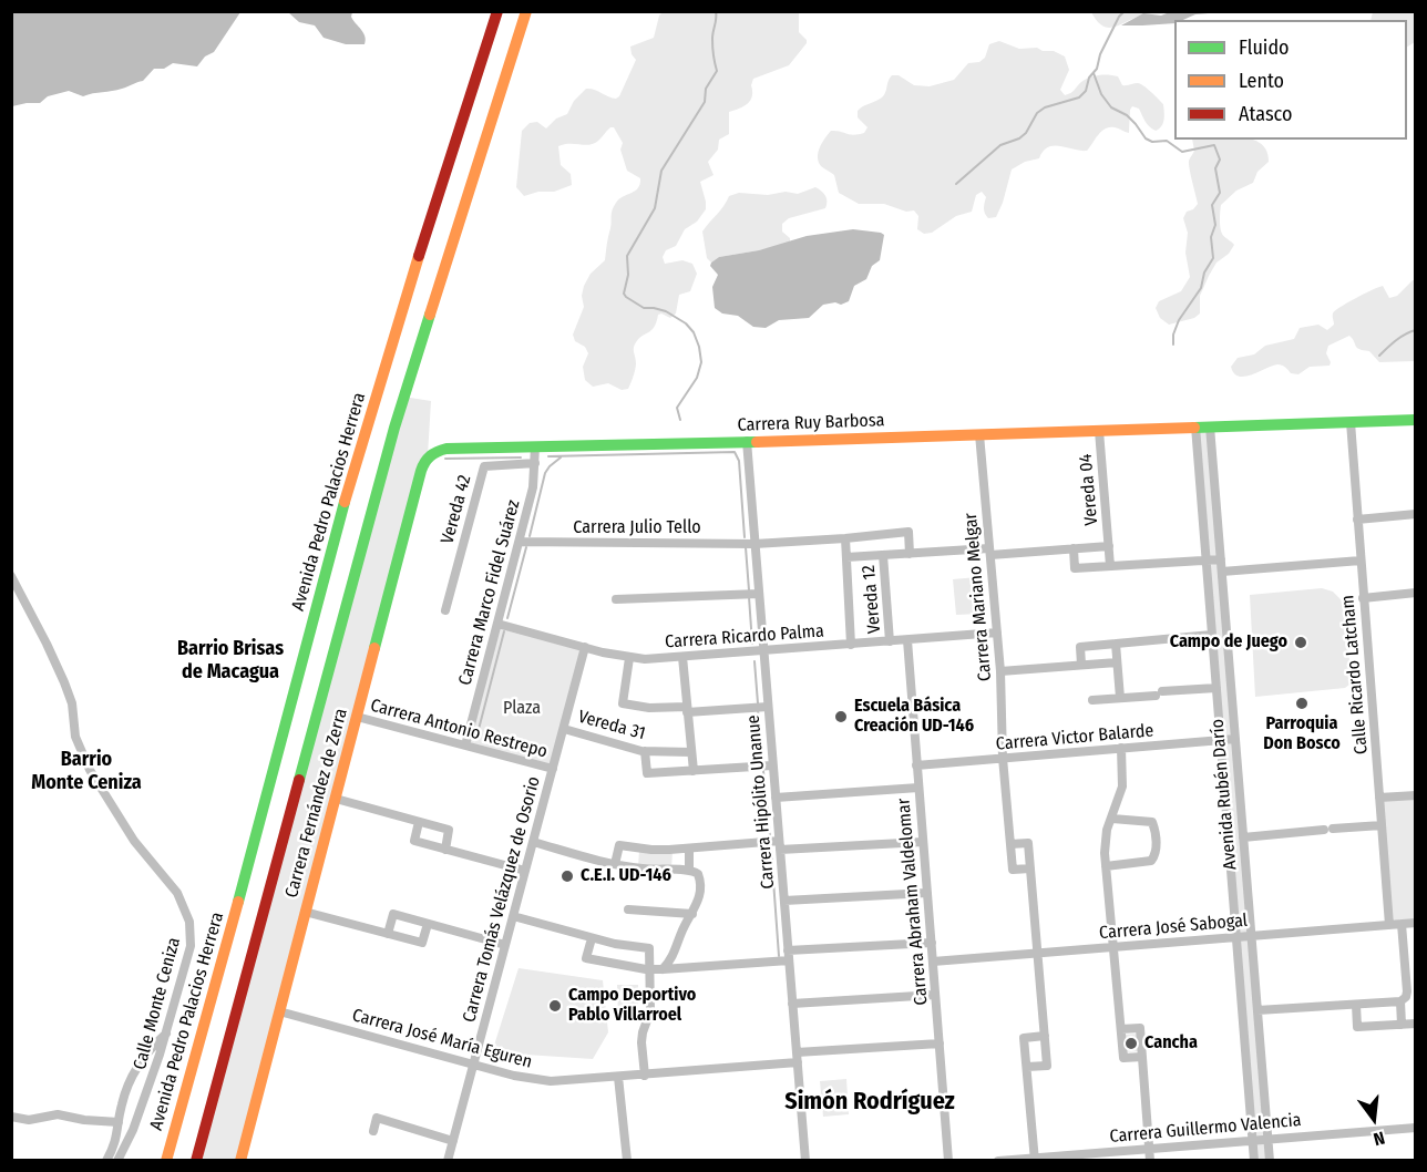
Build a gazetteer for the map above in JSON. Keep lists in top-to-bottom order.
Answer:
{
  "streets": {
    "main road": ["Carrera Ruy Barbosa", "Avenida Pedro Palacios Herrera", "Carrera Fernández de Zerra"],
    "street": [
      "Vereda 04",
      "Vereda 42",
      "Carrera Julio Tello",
      "Carrera Marco Fidel Suárez",
      "Carrera Mariano Melgar",
      "Vereda 12",
      "Carrera Ricardo Palma",
      "Calle Ricardo Latcham",
      "Vereda 31",
      "Carrera Antonio Restrepo",
      "Carrera Victor Balarde",
      "Avenida Rubén Darío",
      "Carrera Hipólito Unanue",
      "Carrera Tomás Velázquez de Osorio",
      "Carrera Abraham Valdelomar",
      "Carrera José Sabogal",
      "Calle Monte Ceniza",
      "Carrera José María Eguren",
      "Carrera Guillermo Valencia"
    ]
  },
  "crossings": [
    ["Carrera Ruy Barbosa", "Vereda 04"],
    ["Carrera Ruy Barbosa", "Carrera Marco Fidel Suárez"],
    ["Carrera Ruy Barbosa", "Carrera Mariano Melgar"],
    ["Carrera Ruy Barbosa", "Avenida Rubén Darío"],
    ["Carrera Ruy Barbosa", "Carrera Hipólito Unanue"],
    ["Carrera Ruy Barbosa", "Carrera Fernández de Zerra"],
    ["Vereda 42", "Carrera Marco Fidel Suárez"],
    ["Carrera Julio Tello", "Carrera Marco Fidel Suárez"],
    ["Carrera Julio Tello", "Carrera Hipólito Unanue"],
    ["Carrera Marco Fidel Suárez", "Carrera Ricardo Palma"],
    ["Carrera Marco Fidel Suárez", "Carrera Antonio Restrepo"],
    ["Carrera Mariano Melgar", "Carrera Ricardo Palma"],
    ["Carrera Mariano Melgar", "Carrera Victor Balarde"],
    ["Vereda 12", "Carrera Ricardo Palma"],
    ["Carrera Ricardo Palma", "Carrera Hipólito Unanue"],
    ["Carrera Ricardo Palma", "Carrera Tomás Velázquez de Osorio"],
    ["Carrera Ricardo Palma", "Carrera Abraham Valdelomar"],
    ["Calle Ricardo Latcham", "Carrera José Sabogal"],
    ["Vereda 31", "Carrera Tomás Velázquez de Osorio"],
    ["Carrera Antonio Restrepo", "Carrera Fernández de Zerra"],
    ["Carrera Antonio Restrepo", "Carrera Tomás Velázquez de Osorio"],
    ["Carrera Victor Balarde", "Avenida Rubén Darío"],
    ["Carrera Victor Balarde", "Carrera Abraham Valdelomar"],
    ["Avenida Rubén Darío", "Carrera José Sabogal"],
    ["Avenida Rubén Darío", "Carrera Guillermo Valencia"],
    ["Carrera Hipólito Unanue", "Carrera José María Eguren"],
    ["Carrera Fernández de Zerra", "Carrera José María Eguren"],
    ["Carrera Tomás Velázquez de Osorio", "Carrera José María Eguren"],
    ["Carrera Abraham Valdelomar", "Carrera José Sabogal"]
  ],
  "districts": ["Barrio Brisas de Macagua", "Barrio Monte Ceniza", "Simón Rodríguez"],
  "parks": ["Plaza"],
  "places": [
    "Campo de Juego",
    "Parroquia Don Bosco",
    "Escuela Básica Creación UD-146",
    "C.E.I. UD-146",
    "Campo Deportivo Pablo Villarroel",
    "Cancha"
  ],
  "legend": ["Fluido", "Lento", "Atasco"],
  "north": "bottom"
}
